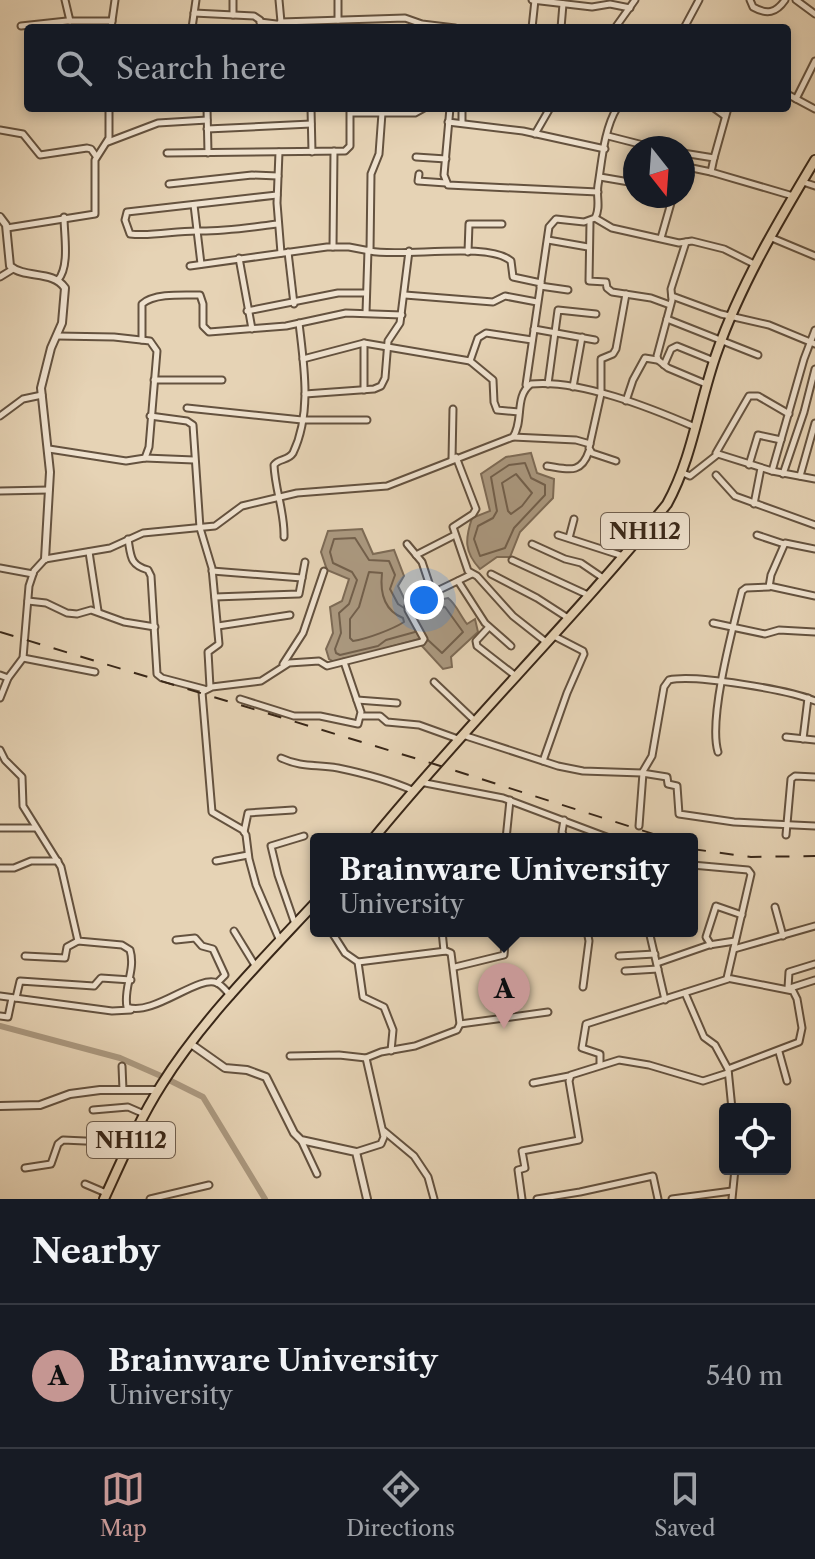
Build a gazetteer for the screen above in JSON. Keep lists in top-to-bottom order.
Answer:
{
  "streets": {
    "highway": ["NH112"]
  },
  "north": "bottom",
  "page": {
    "search": "Search here",
    "popup": ["Brainware University", "University"],
    "pins": "A",
    "heading": "Nearby",
    "list": [
      {
        "mark": "A",
        "name": "Brainware University",
        "note": "University",
        "value": "540 m"
      }
    ],
    "nav": ["Map", "Directions", "Saved"]
  }
}
